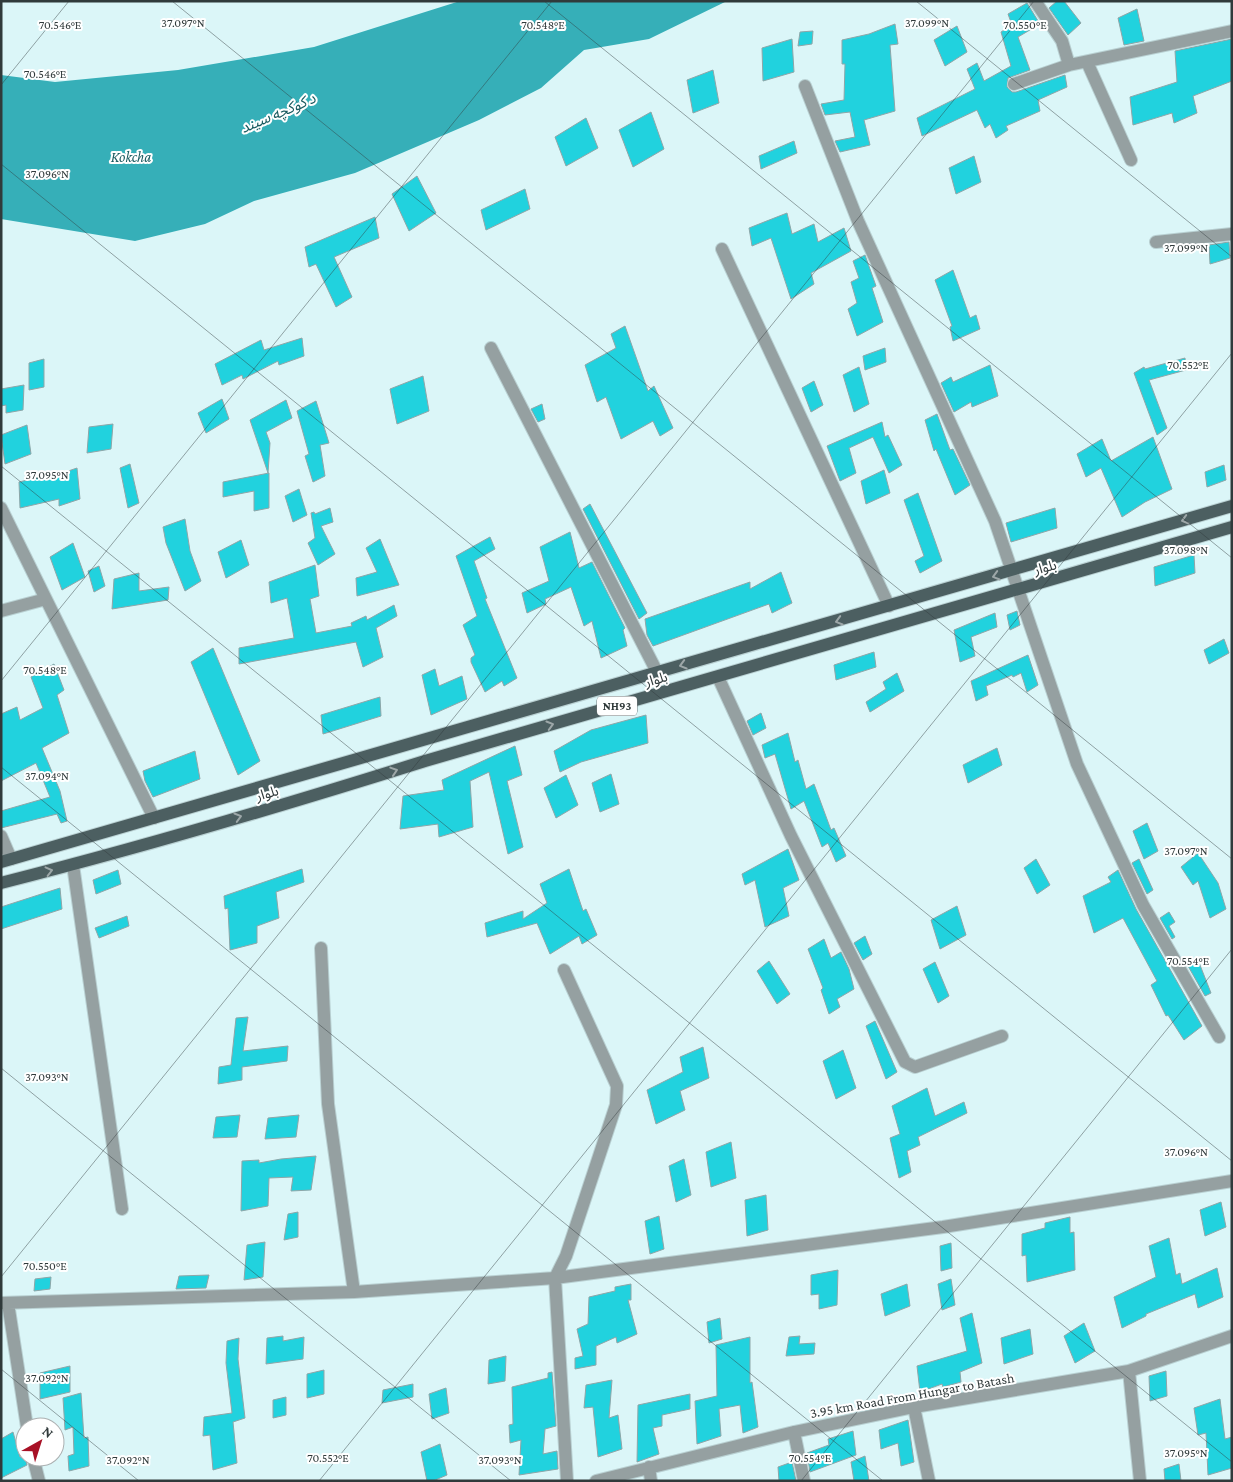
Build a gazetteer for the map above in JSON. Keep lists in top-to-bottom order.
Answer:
{
  "streets": {
    "main road": ["بلوار", "NH93"],
    "street": ["3.95 km Road From Hungar to Batash"]
  },
  "water": ["د کوکچه سیند", "Kokcha"],
  "north": "top right",
  "coordinates": [
    "37.097°N",
    "37.099°N",
    "70.546°E",
    "70.548°E",
    "70.550°E",
    "37.096°N",
    "70.552°E",
    "37.095°N",
    "37.098°N",
    "37.094°N",
    "70.554°E",
    "37.093°N",
    "37.092°N"
  ]
}
